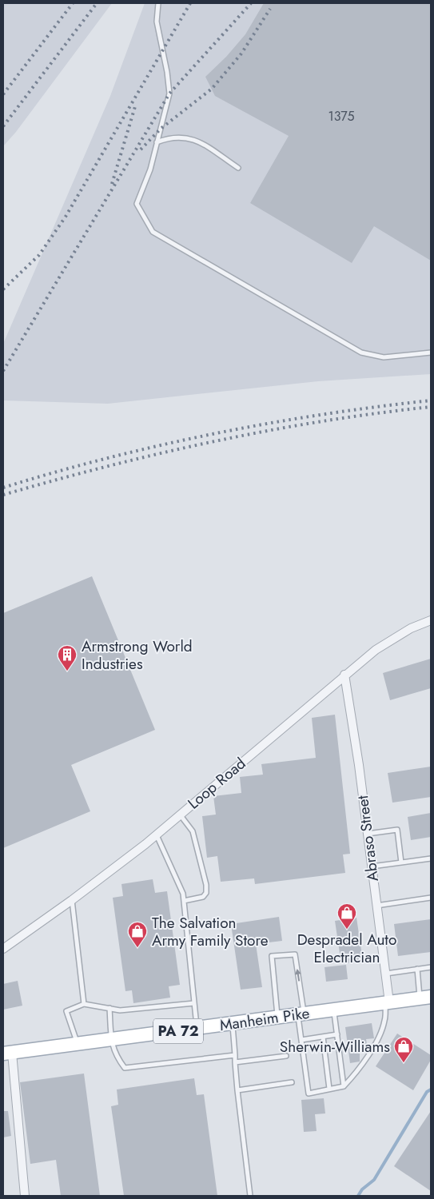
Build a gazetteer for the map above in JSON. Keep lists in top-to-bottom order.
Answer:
{
  "streets": {
    "main road": ["Manheim Pike", "PA 72"],
    "street": ["Loop Road", "Abraso Street"]
  },
  "crossings": [
    ["Loop Road", "Abraso Street"],
    ["Abraso Street", "Manheim Pike"]
  ],
  "places": {
    "building": ["Armstrong World Industries"],
    "shop": ["Despradel Auto Electrician", "The Salvation Army Family Store", "Sherwin-Williams"]
  },
  "house_numbers": ["1375"]
}
